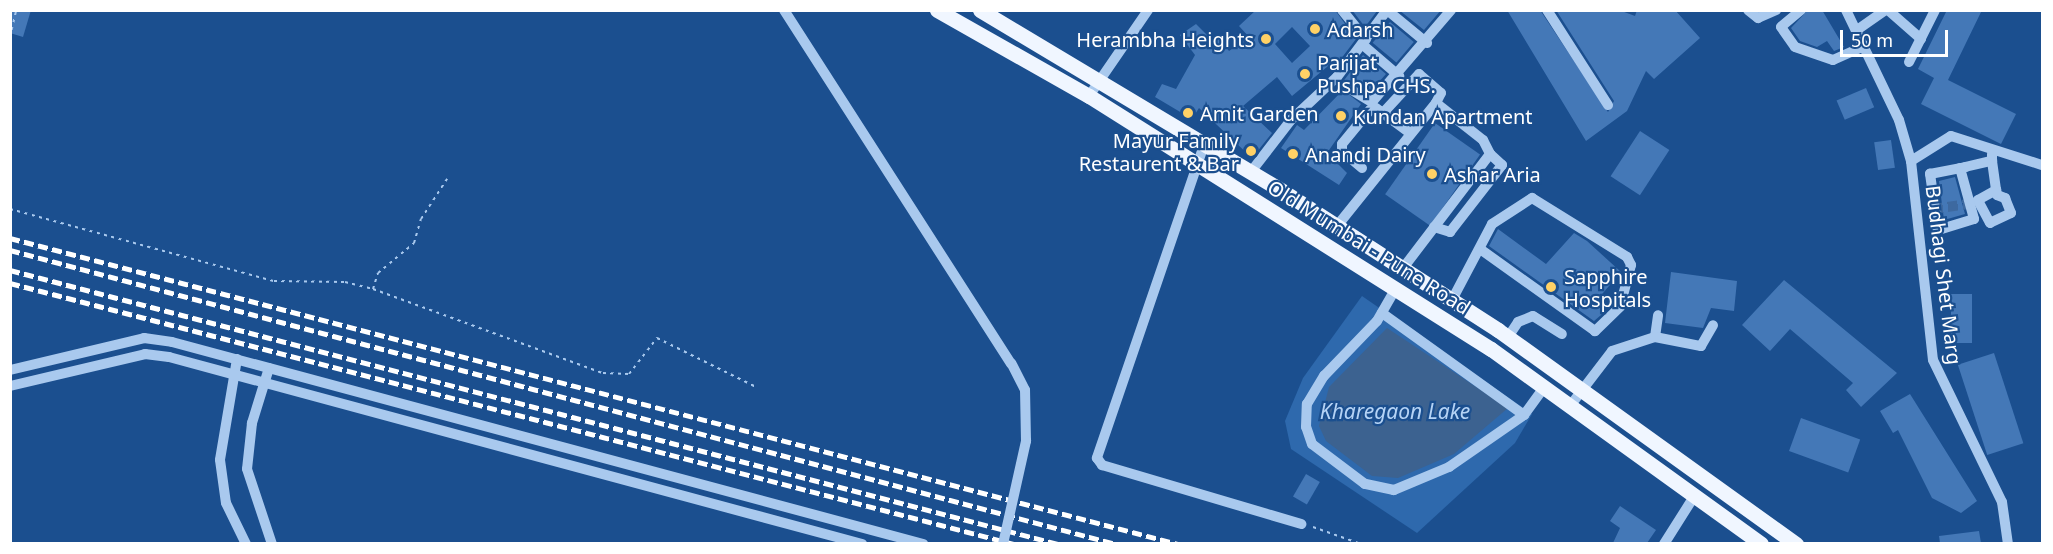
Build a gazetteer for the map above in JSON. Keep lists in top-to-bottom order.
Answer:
{
  "streets": {
    "main road": ["Old Mumbai - Pune Road"],
    "street": ["Budhagi Shet Marg"]
  },
  "water": ["Kharegaon Lake"],
  "places": [
    "Adarsh",
    "Herambha Heights",
    "Parijat Pushpa CHS.",
    "Amit Garden",
    "Kundan Apartment",
    "Mayur Family Restaurent & Bar",
    "Anandi Dairy",
    "Ashar Aria",
    "Sapphire Hospitals"
  ],
  "scale_bar": "50 m"
}
